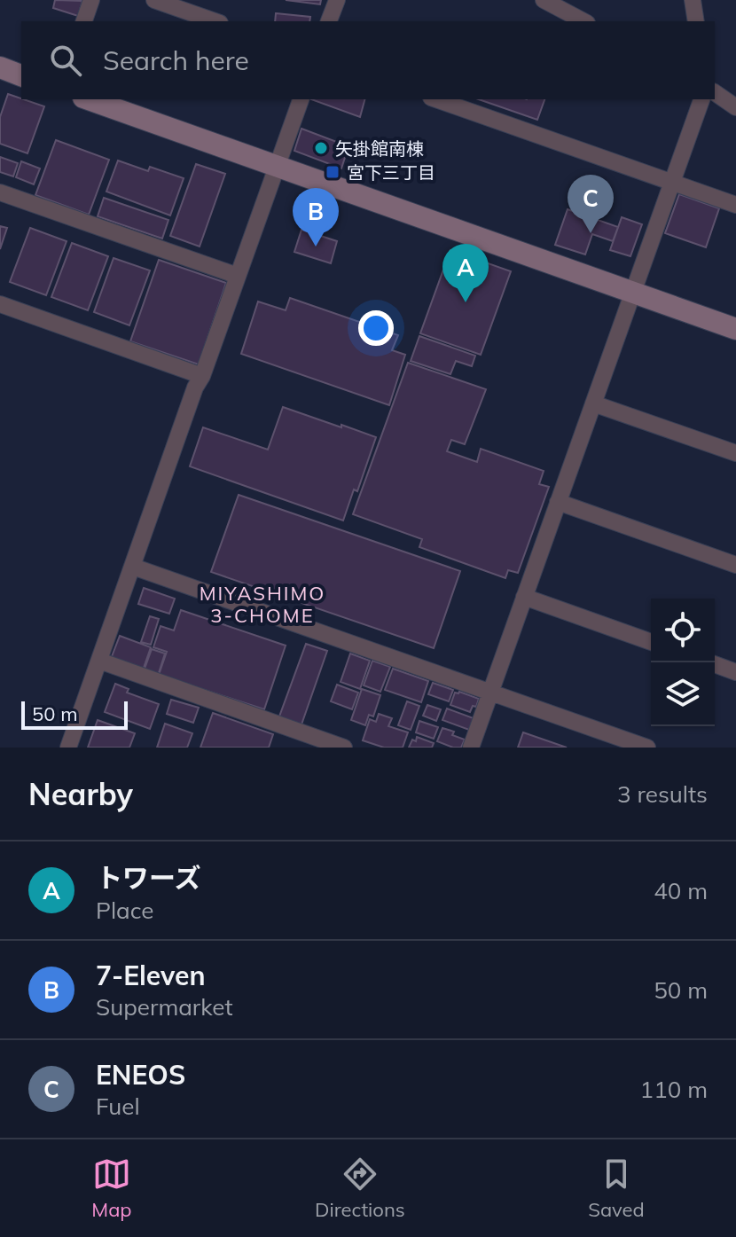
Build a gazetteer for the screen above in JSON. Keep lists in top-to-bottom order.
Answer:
{
  "districts": ["MIYASHIMO 3-CHOME"],
  "places": {
    "other": ["矢掛館南棟"],
    "transit": ["宮下三丁目"]
  },
  "scale_bar": "50 m",
  "page": {
    "search": "Search here",
    "pins": ["C", "B", "A"],
    "scale": "50 m",
    "heading": ["Nearby", "3 results"],
    "list": [
      {
        "mark": "A",
        "name": "トワーズ",
        "note": "Place",
        "value": "40 m"
      },
      {
        "mark": "B",
        "name": "7-Eleven",
        "note": "Supermarket",
        "value": "50 m"
      },
      {
        "mark": "C",
        "name": "ENEOS",
        "note": "Fuel",
        "value": "110 m"
      }
    ],
    "nav": ["Map", "Directions", "Saved"]
  }
}
